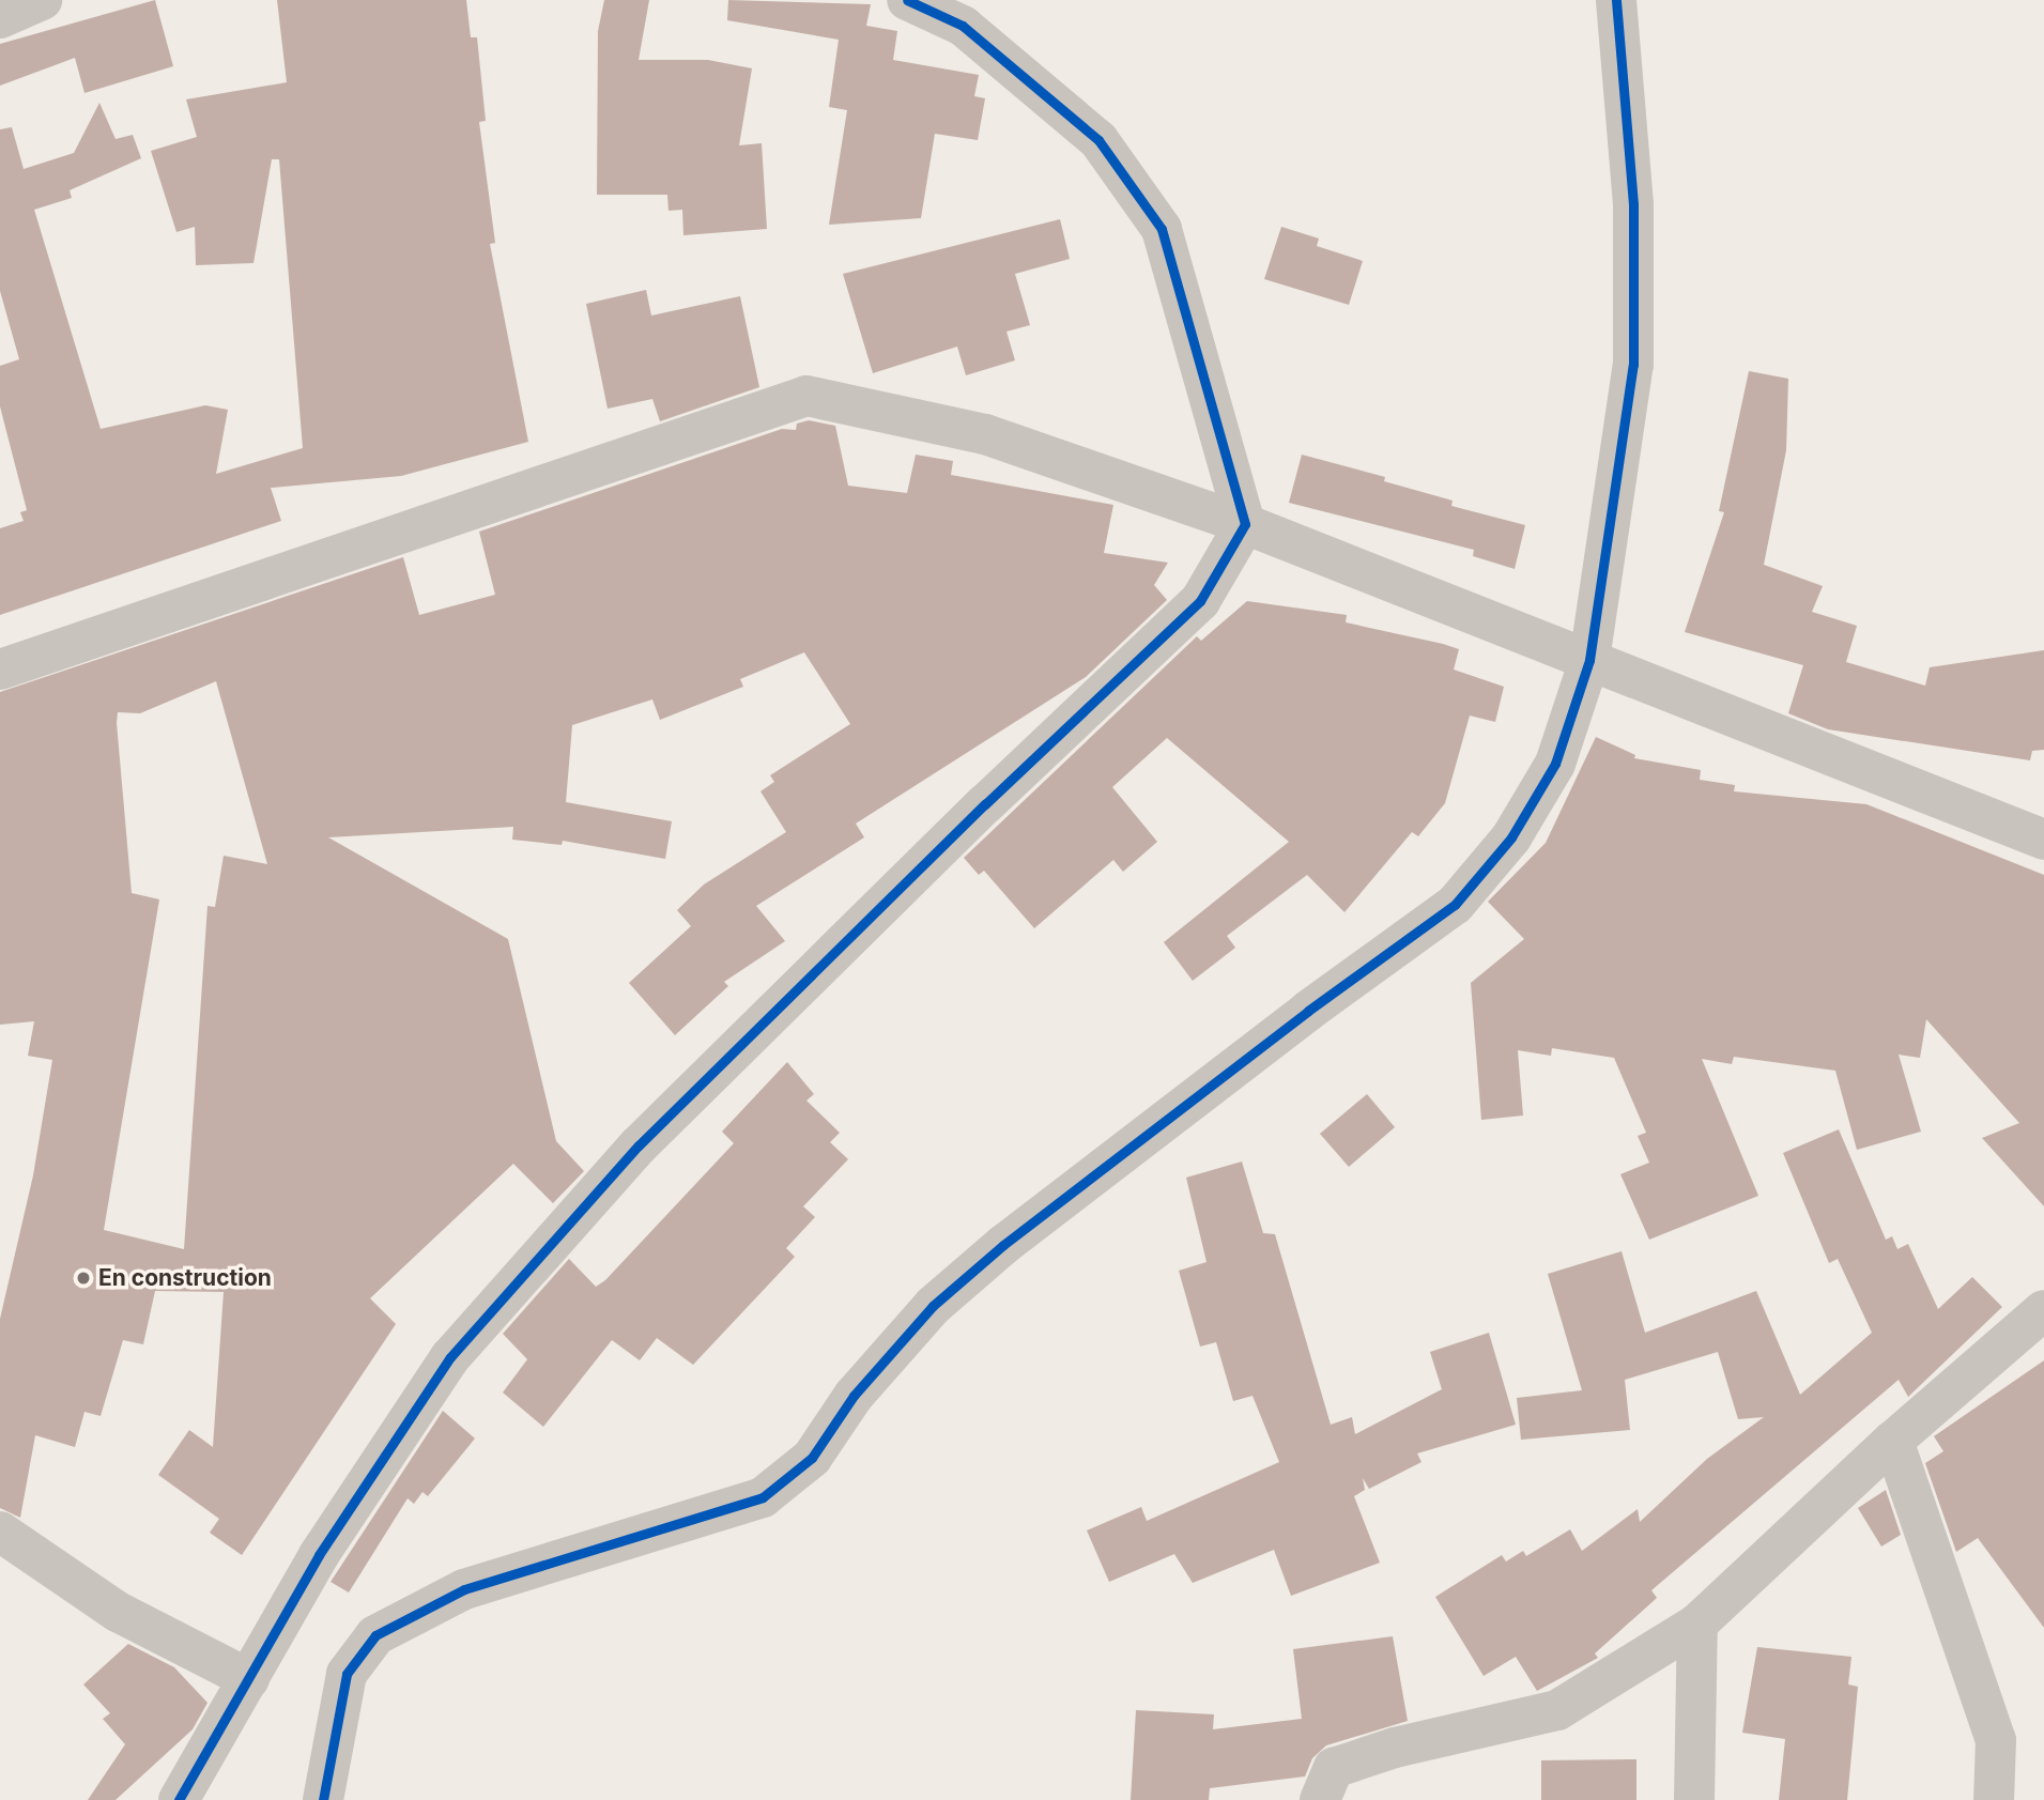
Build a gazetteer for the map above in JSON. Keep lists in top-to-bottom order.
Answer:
{
  "places": ["En construction"]
}
